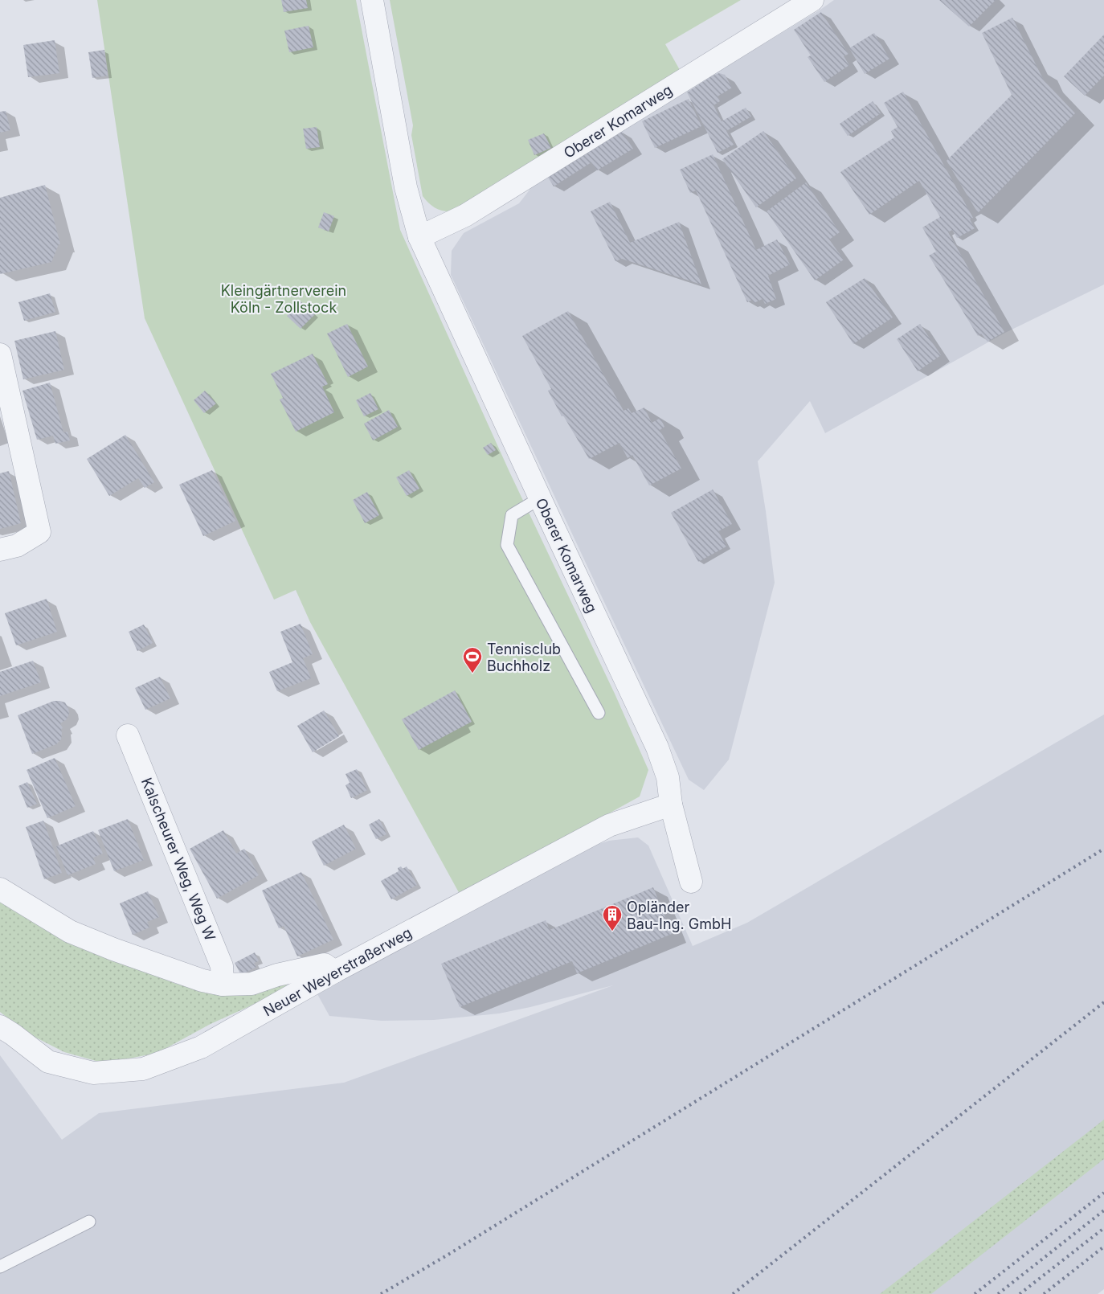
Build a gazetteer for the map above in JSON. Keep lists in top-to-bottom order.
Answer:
{
  "streets": {
    "street": ["Oberer Komarweg", "Kalscheurer Weg, Weg W", "Neuer Weyerstraßerweg"]
  },
  "crossings": [
    ["Oberer Komarweg", "Neuer Weyerstraßerweg"]
  ],
  "parks": ["Kleingärtnerverein Köln - Zollstock"],
  "places": {
    "sports": ["Tennisclub Buchholz"],
    "building": ["Opländer Bau-Ing. GmbH"]
  }
}
